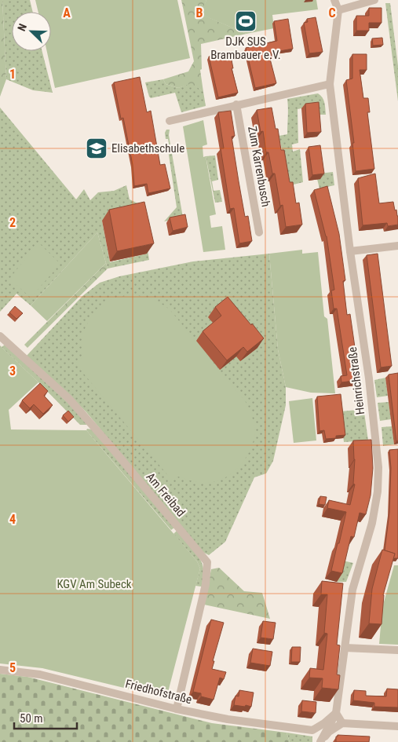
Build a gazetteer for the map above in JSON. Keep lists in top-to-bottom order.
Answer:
{
  "streets": {
    "street": [
      "Zum Karrenbusch",
      "Heinrichstraße",
      "Am Freibad",
      "Friedhofstraße"
    ]
  },
  "crossings": [
    ["Am Freibad", "Friedhofstraße"]
  ],
  "parks": ["KGV Am Subeck"],
  "places": {
    "sports": ["DJK SUS Brambauer e.V."],
    "school or university": ["Elisabethschule"]
  },
  "scale_bar": "50 m",
  "north": "top left",
  "grid": {
    "columns": ["A", "B", "C"],
    "rows": [
      "1",
      "2",
      "3",
      "4",
      "5"
    ]
  }
}
